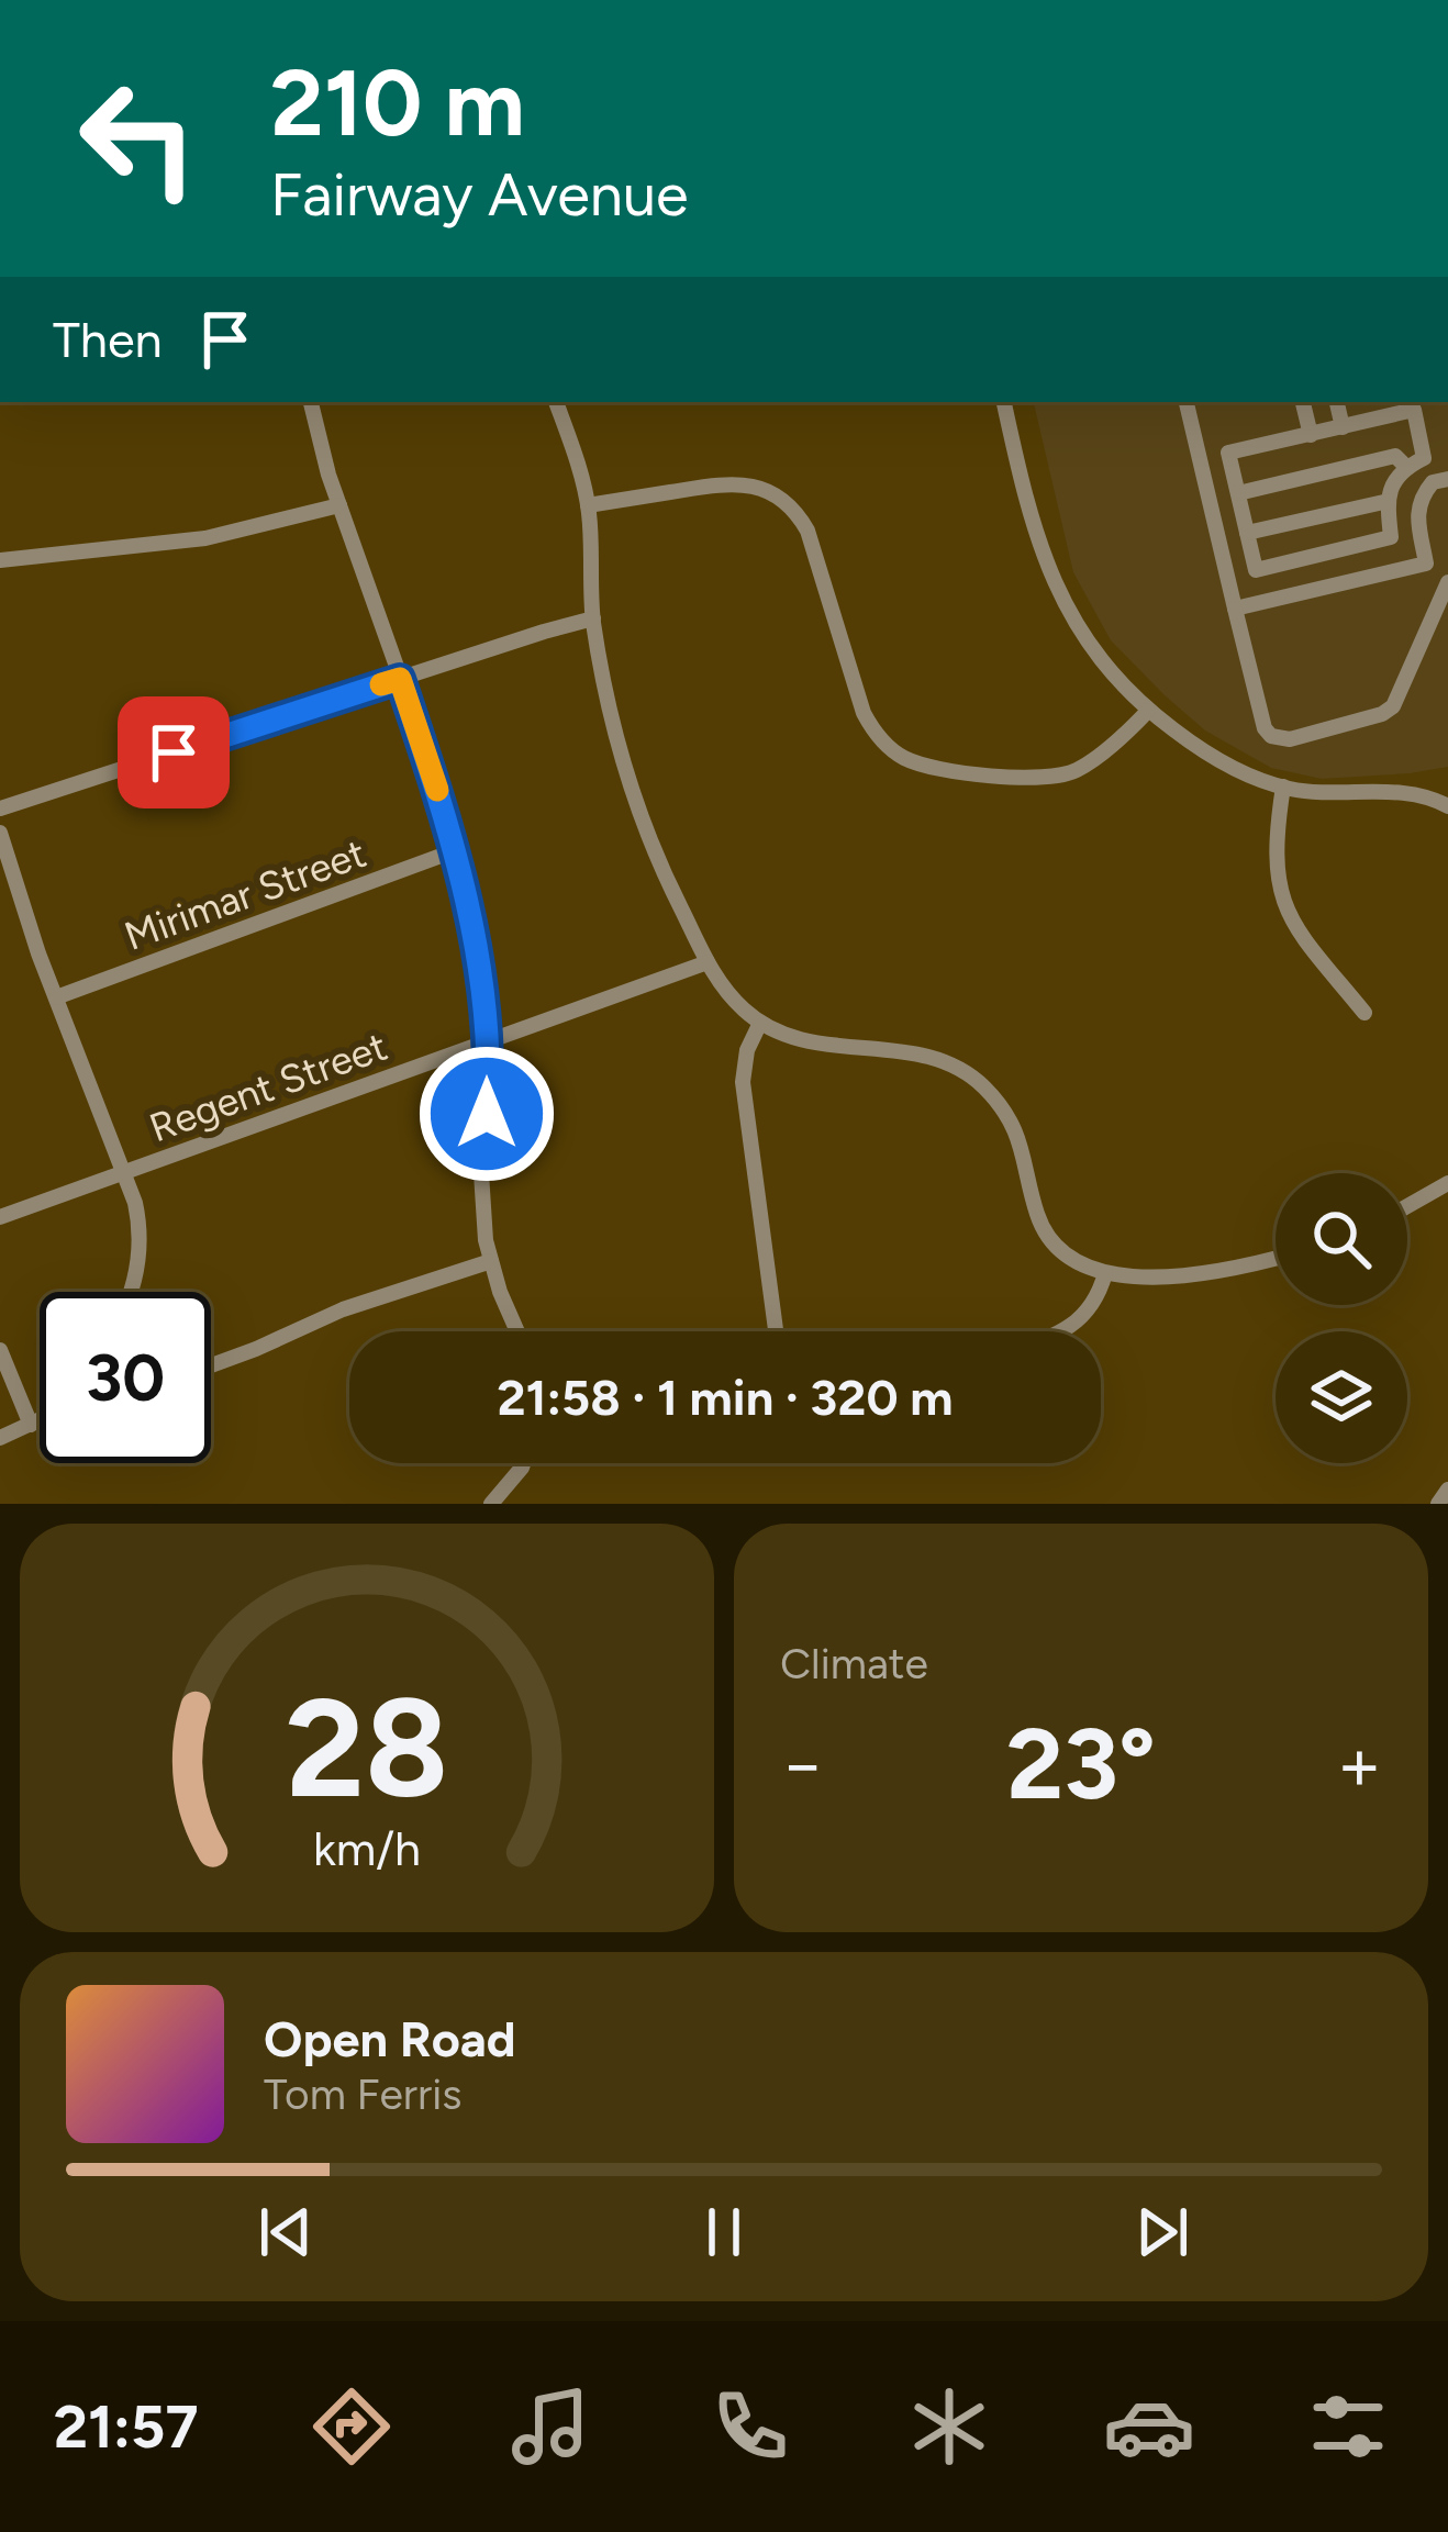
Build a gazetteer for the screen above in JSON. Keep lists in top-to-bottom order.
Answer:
{
  "streets": {
    "street": ["Mirimar Street", "Regent Street"]
  },
  "page": {
    "turn": ["210 m", "Fairway Avenue"],
    "then": "Then",
    "limit": "30",
    "trip": "21:58 · 1 min · 320 m",
    "tile": "Climate",
    "heat": ["−", "23°", "+"],
    "song": ["Open Road", "Tom Ferris"],
    "tabs": "21:57",
    "gauge": ["28", "km/h"]
  }
}
